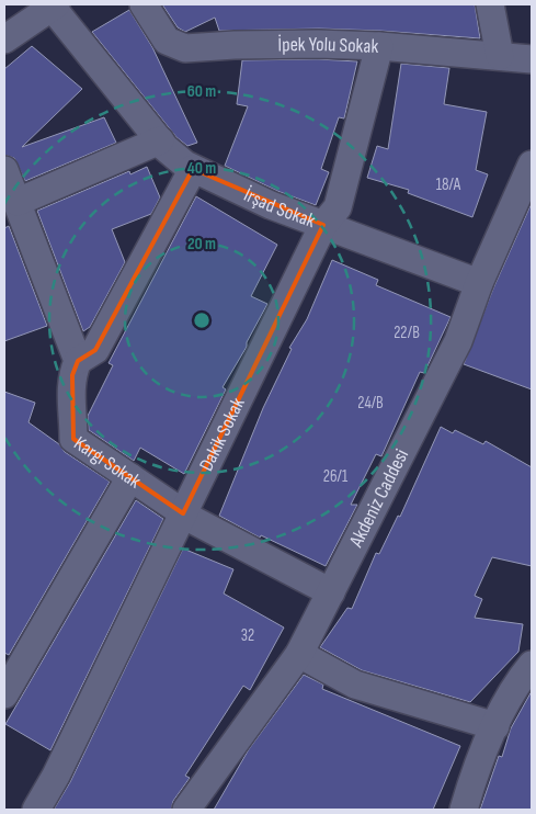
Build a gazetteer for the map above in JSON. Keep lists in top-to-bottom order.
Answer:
{
  "streets": {
    "street": [
      "İpek Yolu Sokak",
      "İrşad Sokak",
      "Dakik Sokak",
      "Kargı Sokak",
      "Akdeniz Caddesi"
    ]
  },
  "crossings": [
    ["İpek Yolu Sokak", "Dakik Sokak"],
    ["İrşad Sokak", "Dakik Sokak"],
    ["İrşad Sokak", "Akdeniz Caddesi"],
    ["Dakik Sokak", "Kargı Sokak"],
    ["Kargı Sokak", "Akdeniz Caddesi"]
  ],
  "house_numbers": [
    "18/A",
    "22/B",
    "24/B",
    "26/1",
    "32"
  ],
  "rings": ["60 m", "40 m", "20 m"]
}
